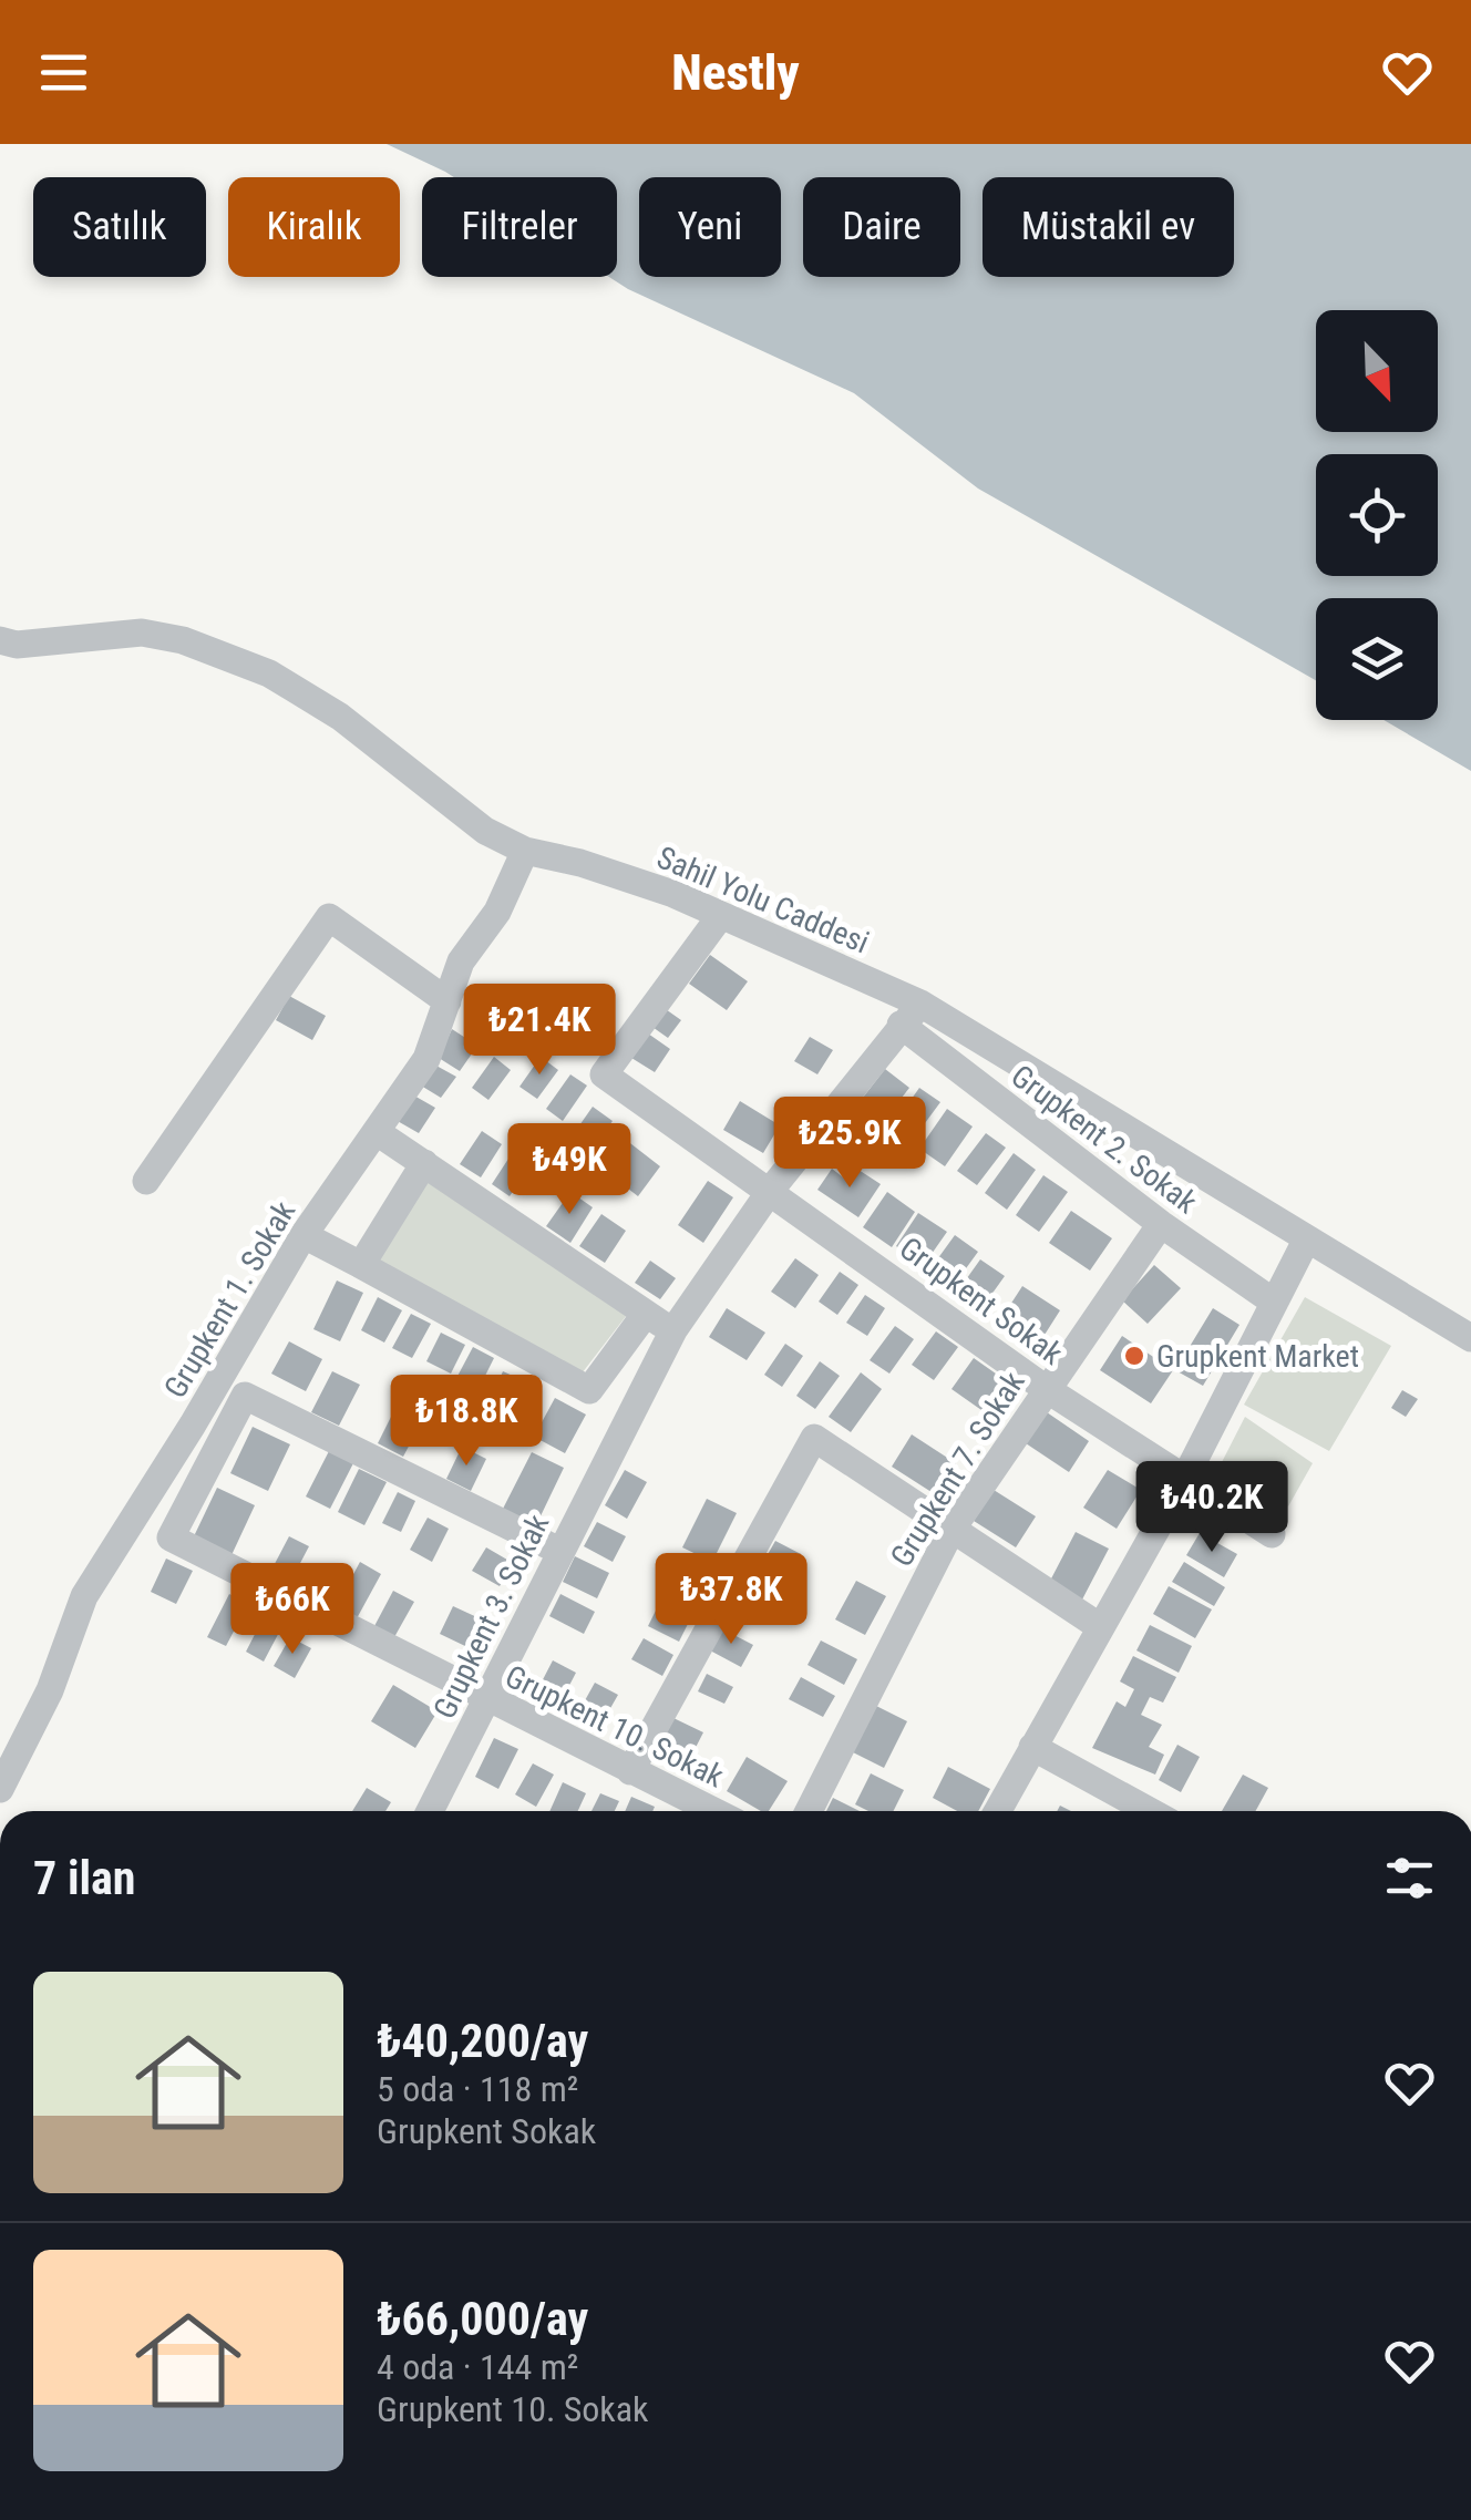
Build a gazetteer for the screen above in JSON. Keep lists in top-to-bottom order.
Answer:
{
  "streets": {
    "street": [
      "Sahil Yolu Caddesi",
      "Grupkent 2. Sokak",
      "Grupkent 1. Sokak",
      "Grupkent Sokak",
      "Grupkent 7. Sokak",
      "Grupkent 3. Sokak",
      "Grupkent 10. Sokak"
    ]
  },
  "crossings": [
    ["Sahil Yolu Caddesi", "Grupkent 2. Sokak"],
    ["Sahil Yolu Caddesi", "Grupkent 1. Sokak"],
    ["Sahil Yolu Caddesi", "Grupkent Sokak"],
    ["Sahil Yolu Caddesi", "Grupkent 3. Sokak"],
    ["Grupkent 2. Sokak", "Grupkent 7. Sokak"],
    ["Grupkent 2. Sokak", "Grupkent 3. Sokak"],
    ["Grupkent Sokak", "Grupkent 7. Sokak"],
    ["Grupkent Sokak", "Grupkent 3. Sokak"],
    ["Grupkent 3. Sokak", "Grupkent 10. Sokak"]
  ],
  "places": ["Grupkent Market"],
  "north": "bottom right",
  "page": {
    "header": "Nestly",
    "chip": [
      "Satılık",
      "Kiralık",
      "Filtreler",
      "Yeni",
      "Daire",
      "Müstakil ev"
    ],
    "price": [
      "₺21.4K",
      "₺25.9K",
      "₺49K",
      "₺18.8K",
      "₺40.2K",
      "₺37.8K",
      "₺66K"
    ],
    "heading": "7 ilan",
    "list": [
      {
        "name": "₺40,200/ay",
        "note": "5 oda · 118 m² · Grupkent Sokak"
      },
      {
        "name": "₺66,000/ay",
        "note": "4 oda · 144 m² · Grupkent 10. Sokak"
      }
    ]
  }
}
